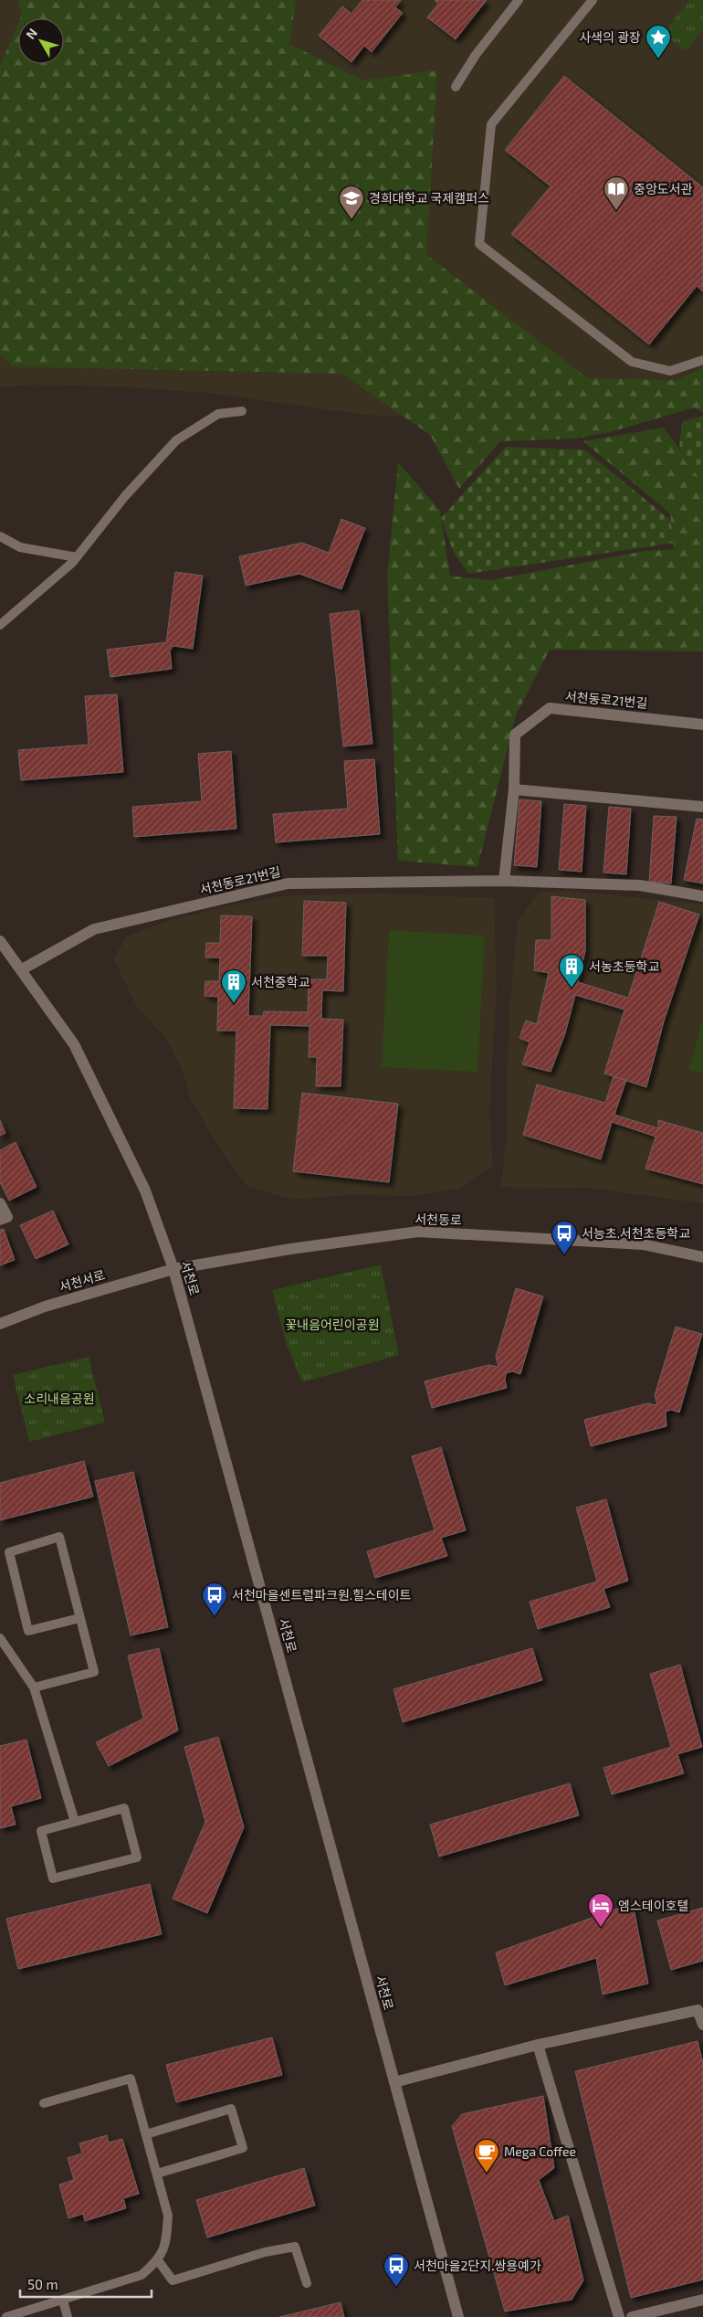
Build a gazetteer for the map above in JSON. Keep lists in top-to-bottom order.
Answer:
{
  "streets": {
    "street": [
      "서천동로21번길",
      "서천동로",
      "서천로",
      "서천서로"
    ]
  },
  "crossings": [
    ["서천동로21번길", "서천로"],
    ["서천동로", "서천로"],
    ["서천동로", "서천서로"],
    ["서천로", "서천서로"]
  ],
  "parks": ["꽃내음어린이공원", "소리내음공원"],
  "places": {
    "place": ["사색의 광장"],
    "library": ["중앙도서관"],
    "school or university": ["경희대학교 국제캠퍼스"],
    "building": ["서농초등학교", "서천중학교"],
    "bus stop": ["서능초.서천초등학교", "서천마을센트럴파크원.힐스테이트", "서천마을2단지.쌍용예가"],
    "hotel": ["엠스테이호텔"],
    "cafe": ["Mega Coffee"]
  },
  "scale_bar": "50 m",
  "north": "top left"
}
